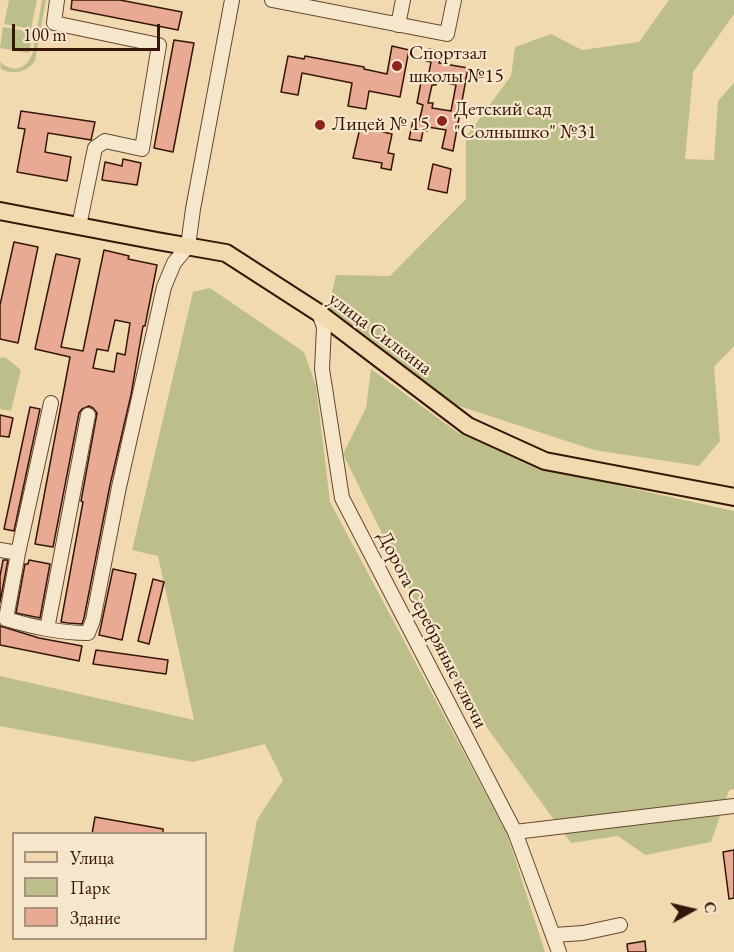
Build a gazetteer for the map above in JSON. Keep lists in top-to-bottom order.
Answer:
{
  "streets": {
    "main road": ["улица Силкина"],
    "street": ["Дорога Серебряные ключи"]
  },
  "crossings": [
    ["улица Силкина", "Дорога Серебряные ключи"]
  ],
  "places": ["Спортзал школы №15", "Детский сад \"Солнышко\" №31", "Лицей № 15"],
  "legend": ["Улица", "Парк", "Здание"],
  "scale_bar": "100 m",
  "north": "right"
}
